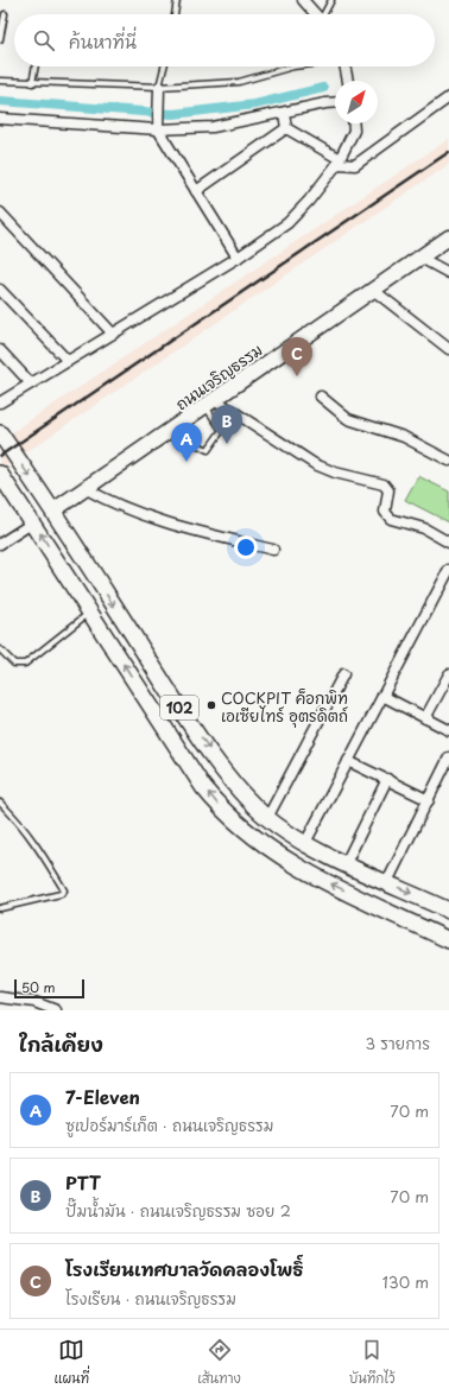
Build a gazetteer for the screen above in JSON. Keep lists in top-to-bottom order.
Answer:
{
  "streets": {
    "main road": ["102"],
    "street": ["ถนนเจริญธรรม"]
  },
  "crossings": [
    ["ถนนเจริญธรรม", "102"]
  ],
  "places": ["COCKPIT ค็อกพิท เอเซียไทร์ อุตรดิตถ์"],
  "scale_bar": "50 m",
  "north": "top right",
  "page": {
    "search": "ค้นหาที่นี่",
    "pins": ["C", "B", "A"],
    "scale": "50 m",
    "heading": ["ใกล้เคียง", "3 รายการ"],
    "list": [
      {
        "mark": "A",
        "name": "7-Eleven",
        "note": "ซูเปอร์มาร์เก็ต · ถนนเจริญธรรม",
        "value": "70 m"
      },
      {
        "mark": "B",
        "name": "PTT",
        "note": "ปั๊มน้ำมัน · ถนนเจริญธรรม ซอย 2",
        "value": "70 m"
      },
      {
        "mark": "C",
        "name": "โรงเรียนเทศบาลวัดคลองโพธิ์",
        "note": "โรงเรียน · ถนนเจริญธรรม",
        "value": "130 m"
      }
    ],
    "nav": ["แผนที่", "เส้นทาง", "บันทึกไว้"]
  }
}
